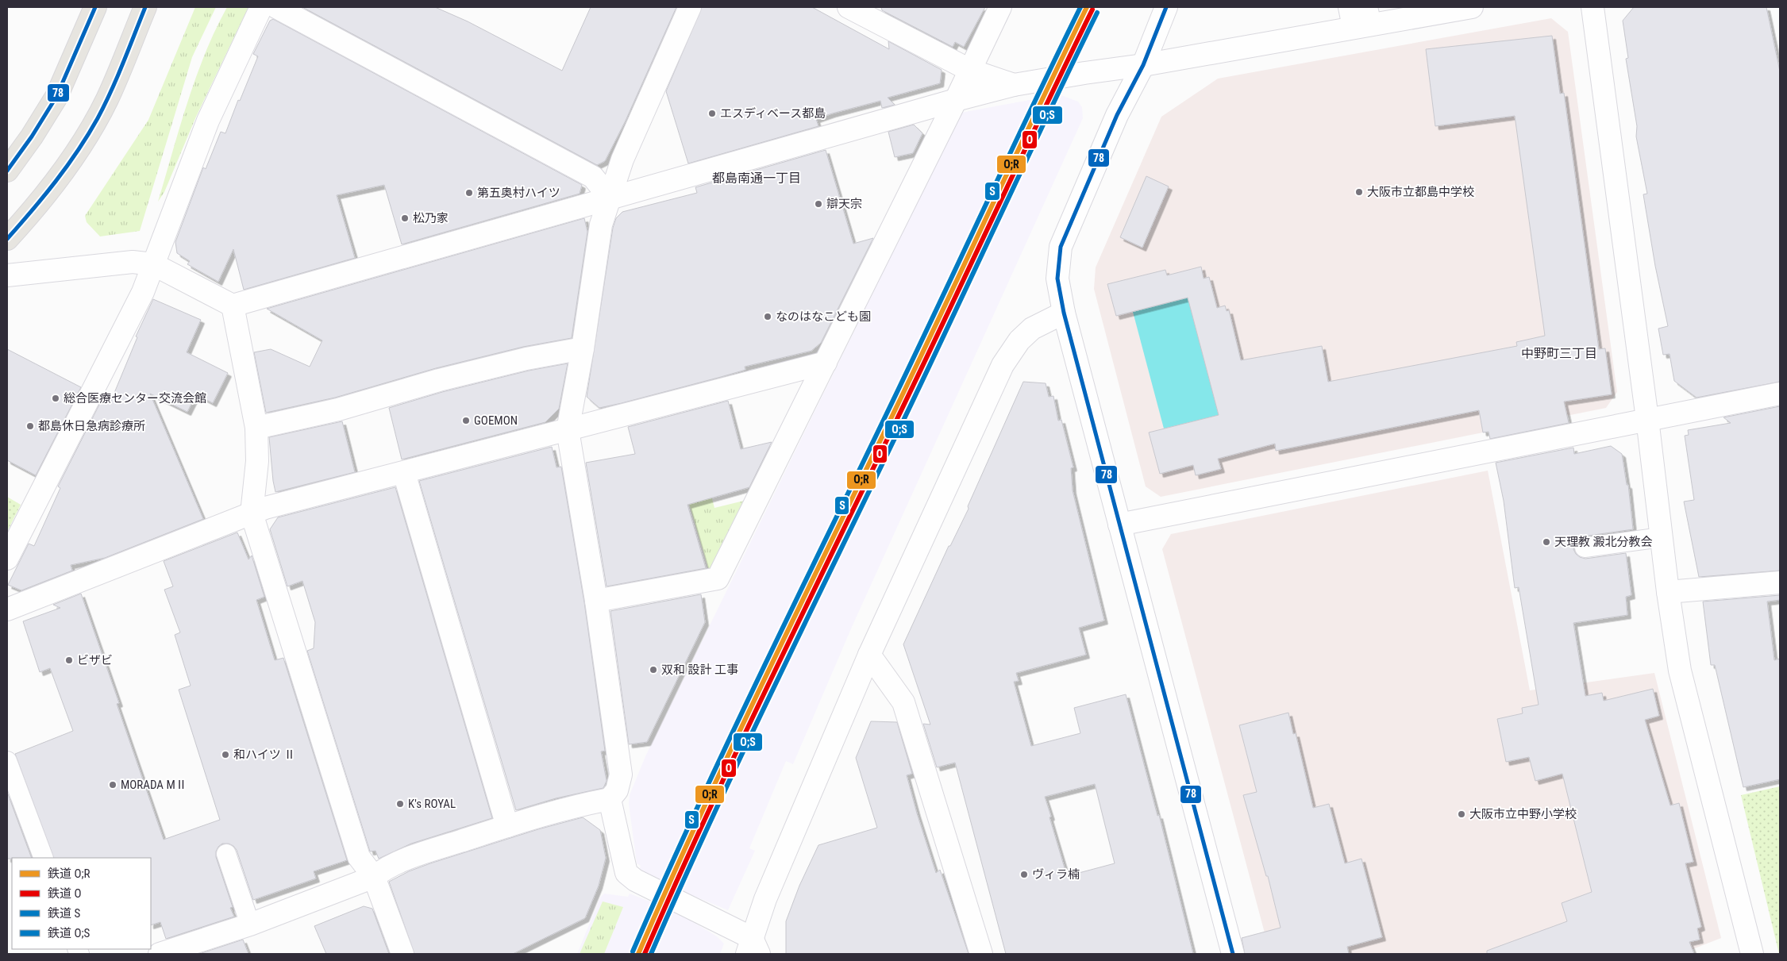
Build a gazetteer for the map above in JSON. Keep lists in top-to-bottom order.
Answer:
{
  "districts": ["都島南通一丁目", "中野町三丁目"],
  "places": [
    "エスディベース都島",
    "大阪市立都島中学校",
    "第五奥村ハイツ",
    "辯天宗",
    "松乃家",
    "なのはなこども園",
    "総合医療センター交流会館",
    "GOEMON",
    "都島休日急病診療所",
    "天理教 澱北分教会",
    "ビザビ",
    "双和 設計 工事",
    "和ハイツ Ⅱ",
    "MORADA MⅡ",
    "K's ROYAL",
    "大阪市立中野小学校",
    "ヴィラ楠"
  ],
  "lines": [
    "rail line O;R",
    "rail line S",
    "transit line 78",
    "rail line O",
    "rail line O;S"
  ],
  "legend": [
    "鉄道 O;R",
    "鉄道 O",
    "鉄道 S",
    "鉄道 O;S"
  ]
}
